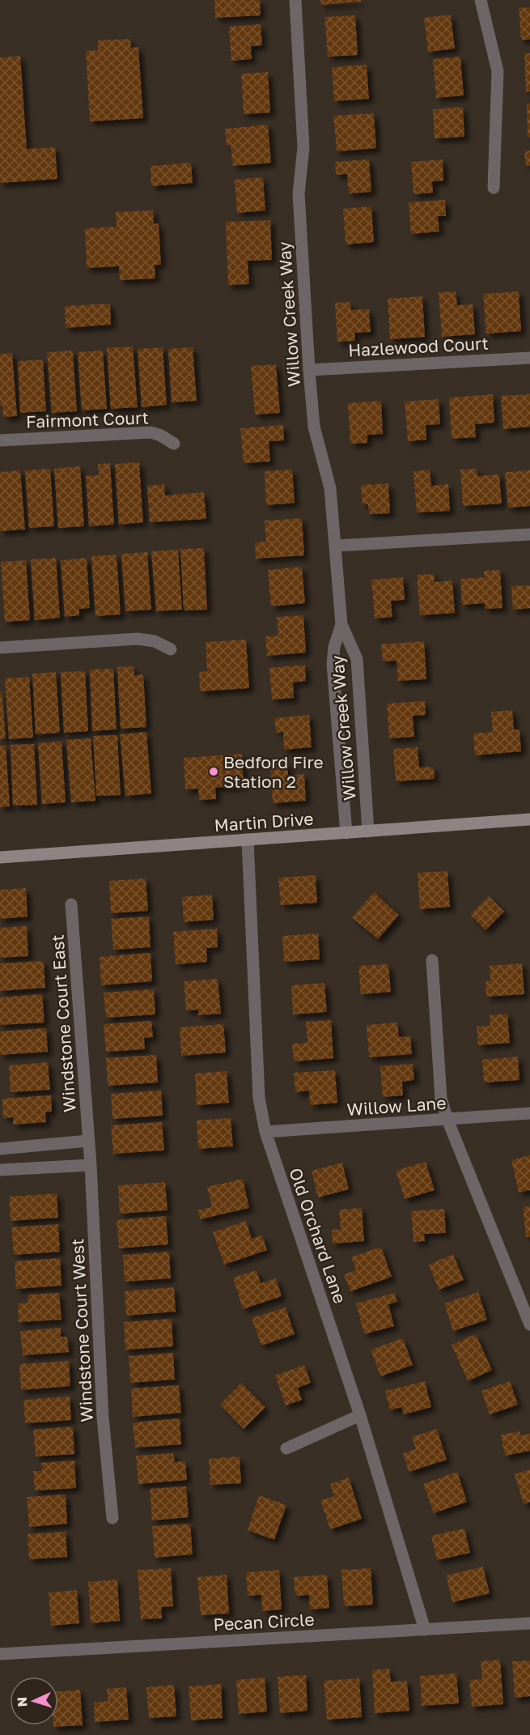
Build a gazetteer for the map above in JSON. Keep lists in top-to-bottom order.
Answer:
{
  "streets": {
    "street": [
      "Willow Creek Way",
      "Hazlewood Court",
      "Fairmont Court",
      "Martin Drive",
      "Windstone Court East",
      "Willow Lane",
      "Old Orchard Lane",
      "Windstone Court West",
      "Pecan Circle"
    ]
  },
  "crossings": [
    ["Willow Creek Way", "Hazlewood Court"],
    ["Willow Creek Way", "Martin Drive"],
    ["Martin Drive", "Old Orchard Lane"],
    ["Windstone Court East", "Windstone Court West"],
    ["Willow Lane", "Old Orchard Lane"],
    ["Old Orchard Lane", "Pecan Circle"]
  ],
  "places": ["Bedford Fire Station 2"],
  "north": "left"
}
